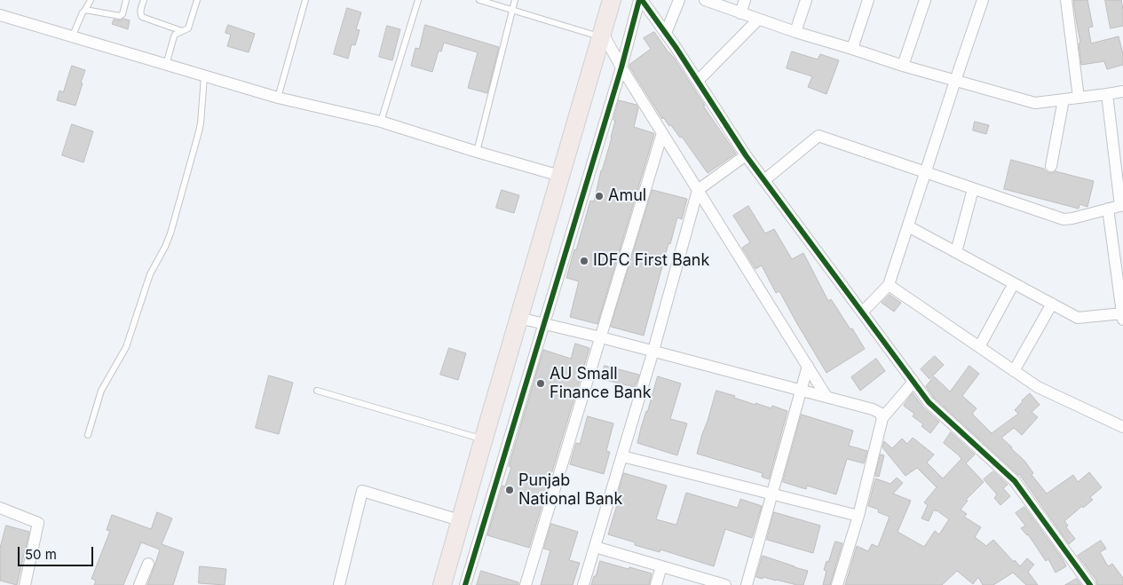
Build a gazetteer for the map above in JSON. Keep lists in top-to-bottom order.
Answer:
{
  "places": [
    "Amul",
    "IDFC First Bank",
    "AU Small Finance Bank",
    "Punjab National Bank"
  ],
  "scale_bar": "50 m"
}
